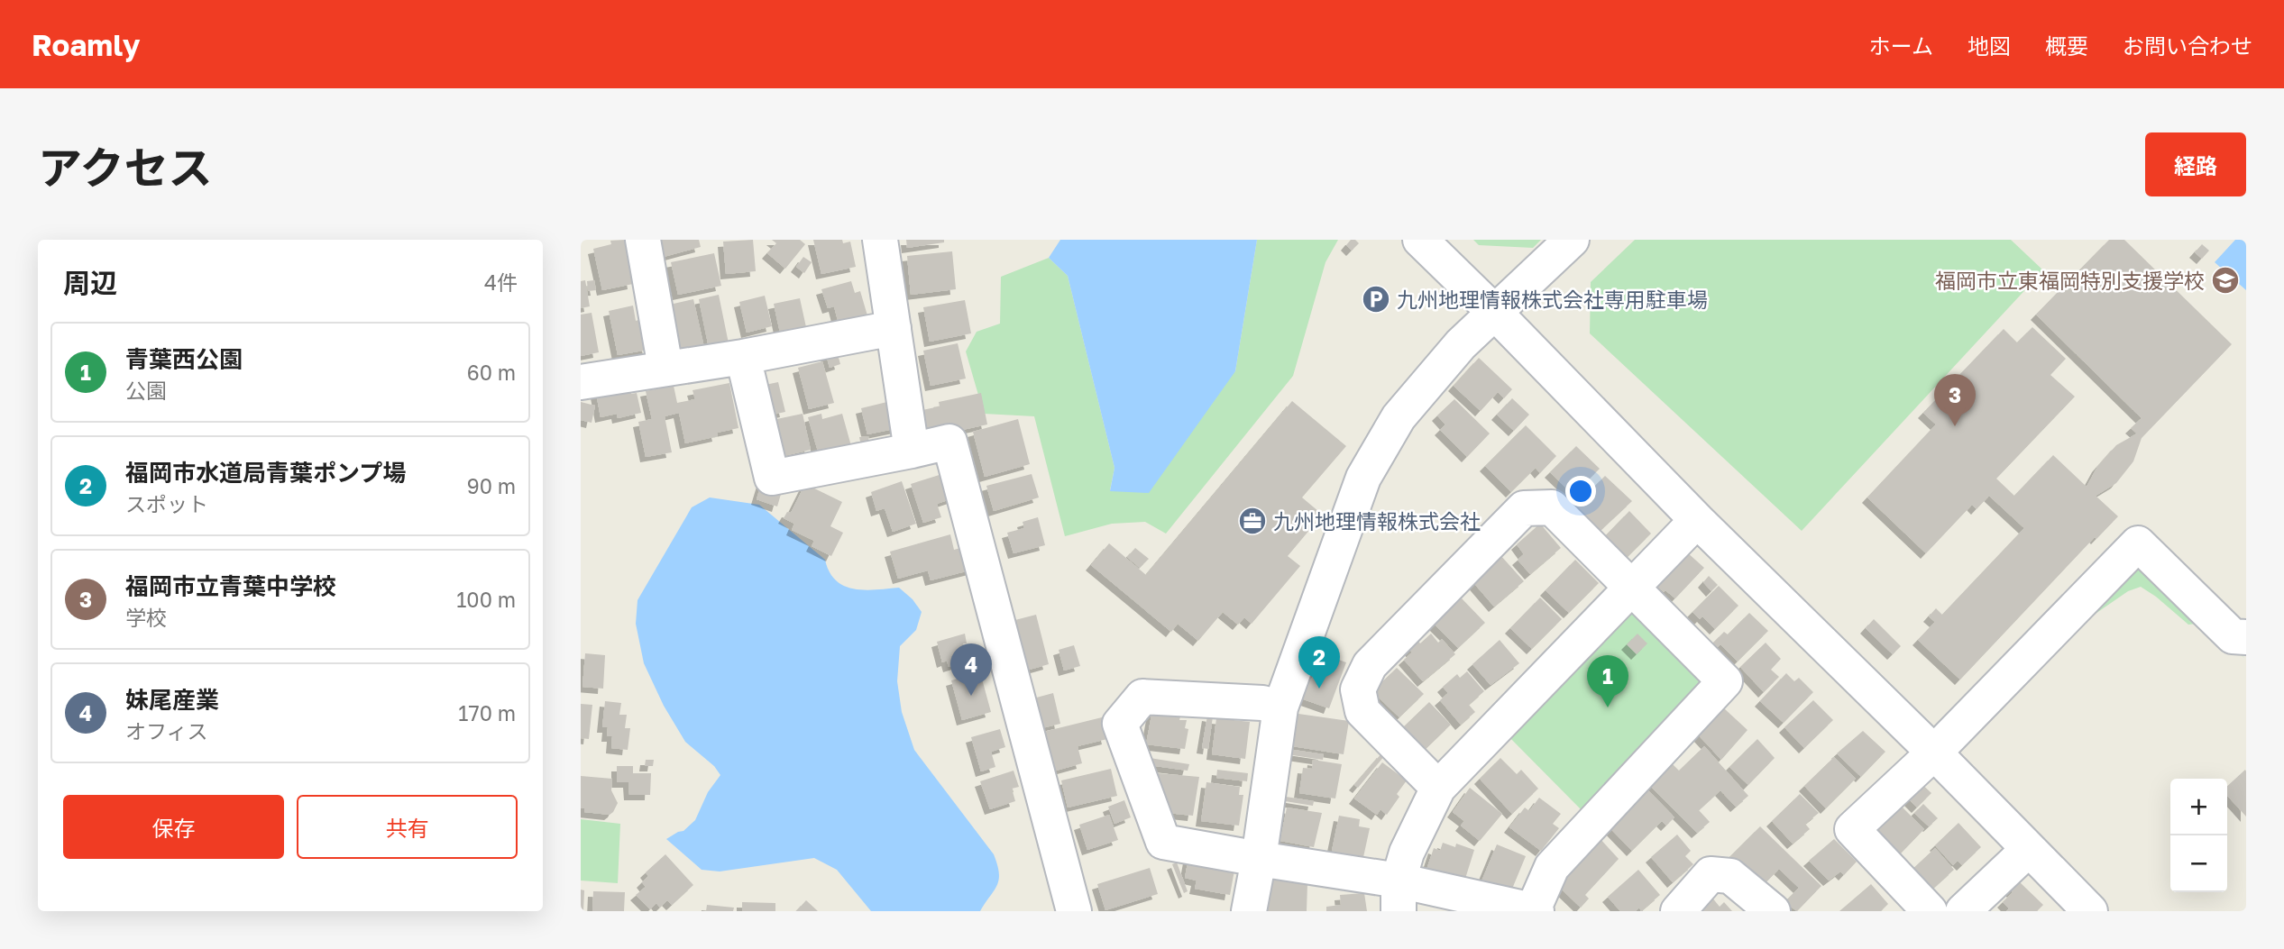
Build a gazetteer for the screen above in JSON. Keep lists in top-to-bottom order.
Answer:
{
  "places": {
    "school or university": ["福岡市立東福岡特別支援学校"],
    "parking": ["九州地理情報株式会社専用駐車場"],
    "office": ["九州地理情報株式会社"]
  },
  "page": {
    "header": "Roamly",
    "nav": [
      "ホーム",
      "地図",
      "概要",
      "お問い合わせ"
    ],
    "title": "アクセス",
    "buttons": [
      "経路",
      ["保存", "共有"]
    ],
    "heading": ["周辺", "4件"],
    "list": [
      {
        "mark": "1",
        "name": "青葉西公園",
        "note": "公園",
        "value": "60 m"
      },
      {
        "mark": "2",
        "name": "福岡市水道局青葉ポンプ場",
        "note": "スポット",
        "value": "90 m"
      },
      {
        "mark": "3",
        "name": "福岡市立青葉中学校",
        "note": "学校",
        "value": "100 m"
      },
      {
        "mark": "4",
        "name": "妹尾産業",
        "note": "オフィス",
        "value": "170 m"
      }
    ],
    "pins": [
      "3",
      "2",
      "4",
      "1"
    ],
    "map_buttons": ["+", "−"]
  }
}
